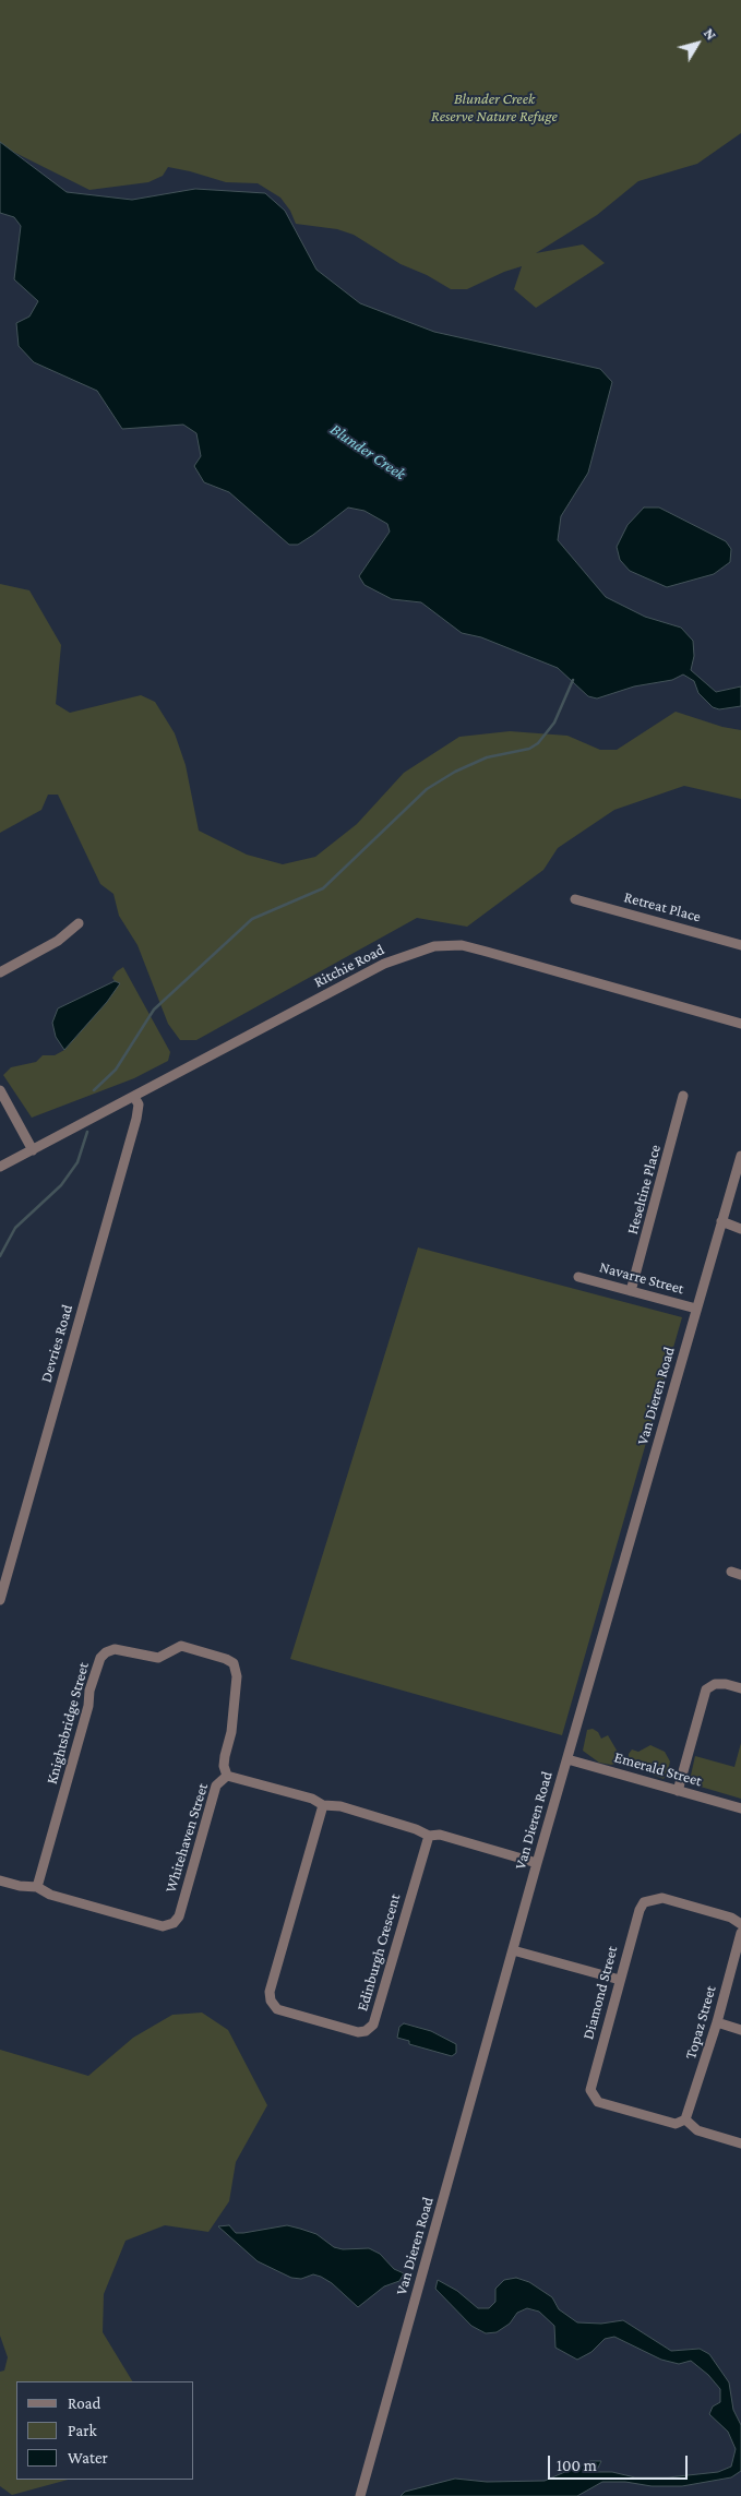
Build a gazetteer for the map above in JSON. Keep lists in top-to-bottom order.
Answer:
{
  "streets": {
    "street": [
      "Retreat Place",
      "Ritchie Road",
      "Heseltine Place",
      "Navarre Street",
      "Devries Road",
      "Van Dieren Road",
      "Knightsbridge Street",
      "Emerald Street",
      "Whitehaven Street",
      "Edinburgh Crescent",
      "Diamond Street",
      "Topaz Street"
    ]
  },
  "crossings": [
    ["Ritchie Road", "Devries Road"],
    ["Heseltine Place", "Navarre Street"],
    ["Navarre Street", "Van Dieren Road"],
    ["Van Dieren Road", "Emerald Street"],
    ["Van Dieren Road", "Whitehaven Street"],
    ["Knightsbridge Street", "Whitehaven Street"],
    ["Whitehaven Street", "Edinburgh Crescent"],
    ["Diamond Street", "Topaz Street"]
  ],
  "water": ["Blunder Creek"],
  "parks": ["Blunder Creek Reserve Nature Refuge"],
  "legend": ["Road", "Park", "Water"],
  "scale_bar": "100 m",
  "north": "top right"
}
